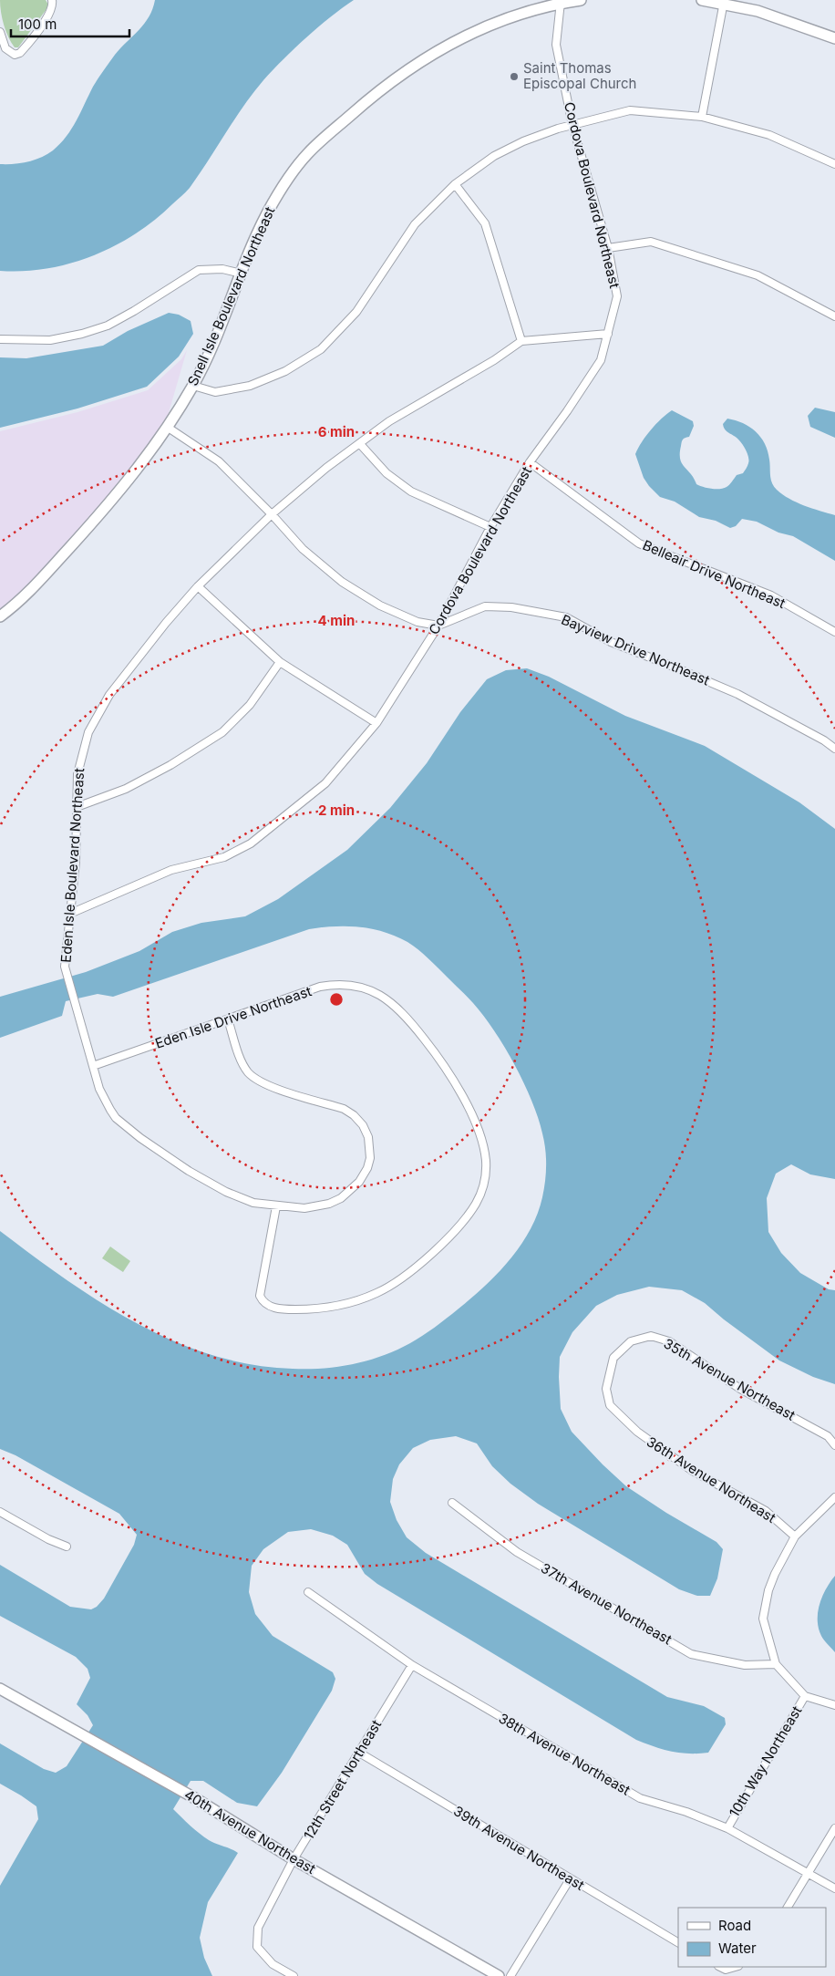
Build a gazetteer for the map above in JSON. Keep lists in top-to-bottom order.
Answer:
{
  "streets": {
    "street": [
      "Cordova Boulevard Northeast",
      "Snell Isle Boulevard Northeast",
      "Belleair Drive Northeast",
      "Bayview Drive Northeast",
      "Eden Isle Boulevard Northeast",
      "Eden Isle Drive Northeast",
      "35th Avenue Northeast",
      "36th Avenue Northeast",
      "37th Avenue Northeast",
      "38th Avenue Northeast",
      "10th Way Northeast",
      "12th Street Northeast",
      "40th Avenue Northeast",
      "39th Avenue Northeast"
    ]
  },
  "crossings": [
    ["Cordova Boulevard Northeast", "Snell Isle Boulevard Northeast"],
    ["Cordova Boulevard Northeast", "Belleair Drive Northeast"],
    ["Cordova Boulevard Northeast", "Bayview Drive Northeast"],
    ["Cordova Boulevard Northeast", "Eden Isle Boulevard Northeast"],
    ["Eden Isle Boulevard Northeast", "Eden Isle Drive Northeast"],
    ["35th Avenue Northeast", "36th Avenue Northeast"],
    ["38th Avenue Northeast", "10th Way Northeast"],
    ["38th Avenue Northeast", "12th Street Northeast"],
    ["12th Street Northeast", "40th Avenue Northeast"],
    ["12th Street Northeast", "39th Avenue Northeast"]
  ],
  "places": ["Saint Thomas Episcopal Church"],
  "legend": ["Road", "Water"],
  "scale_bar": "100 m",
  "rings": ["6 min", "4 min", "2 min"]
}
